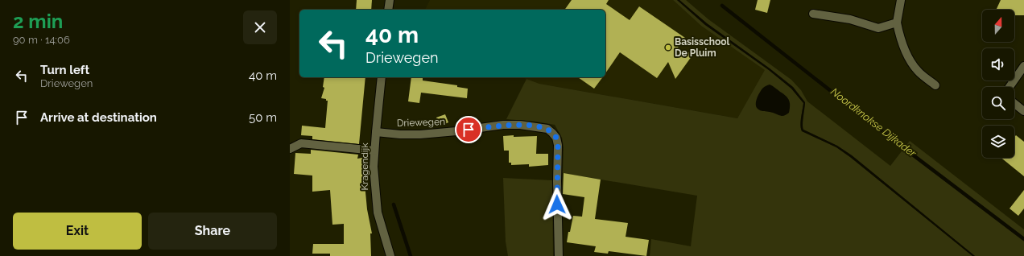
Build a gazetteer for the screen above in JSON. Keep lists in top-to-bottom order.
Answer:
{
  "streets": {
    "street": ["Driewegen", "Kragendijk"]
  },
  "crossings": [
    ["Driewegen", "Kragendijk"]
  ],
  "water": ["Noordknokse Dijkader"],
  "places": ["Basisschool De Pluim"],
  "north": "top",
  "page": {
    "heading": ["2 min", "90 m · 14:06"],
    "turn": ["40 m", "Driewegen"],
    "list": [
      {
        "name": "Turn left",
        "note": "Driewegen",
        "value": "40 m"
      },
      {
        "name": "Arrive at destination",
        "value": "50 m"
      }
    ],
    "buttons": ["Exit", "Share"]
  }
}
